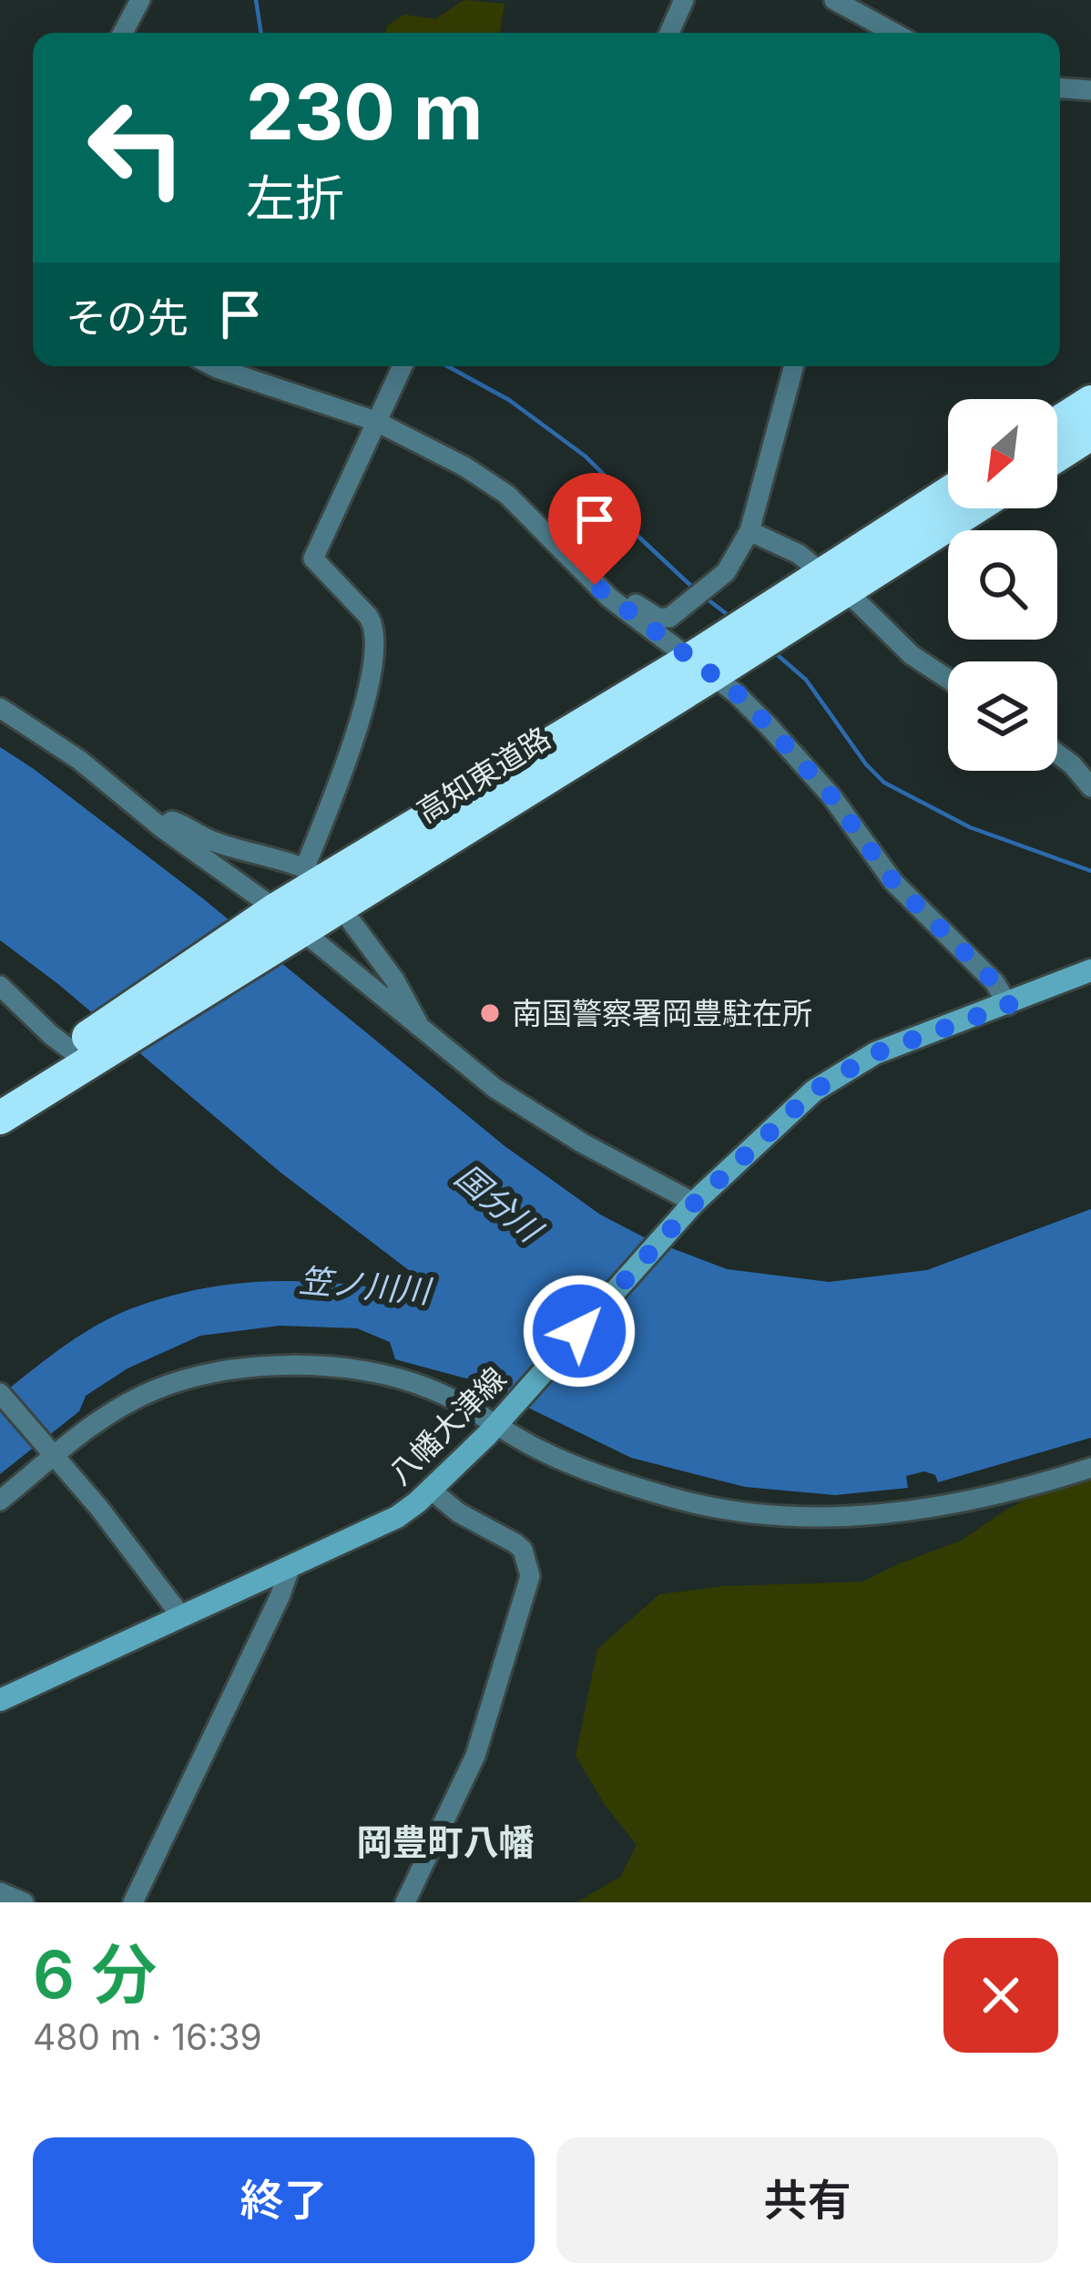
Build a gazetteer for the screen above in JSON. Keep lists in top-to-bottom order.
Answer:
{
  "streets": {
    "highway": ["高知東道路"],
    "main road": ["八幡大津線"]
  },
  "districts": ["岡豊町八幡"],
  "water": ["国分川", "笠ノ川川"],
  "places": ["南国警察署岡豊駐在所"],
  "north": "bottom left",
  "page": {
    "turn": ["230 m", "左折"],
    "then": "その先",
    "heading": ["6 分", "480 m · 16:39"],
    "buttons": ["終了", "共有"]
  }
}
